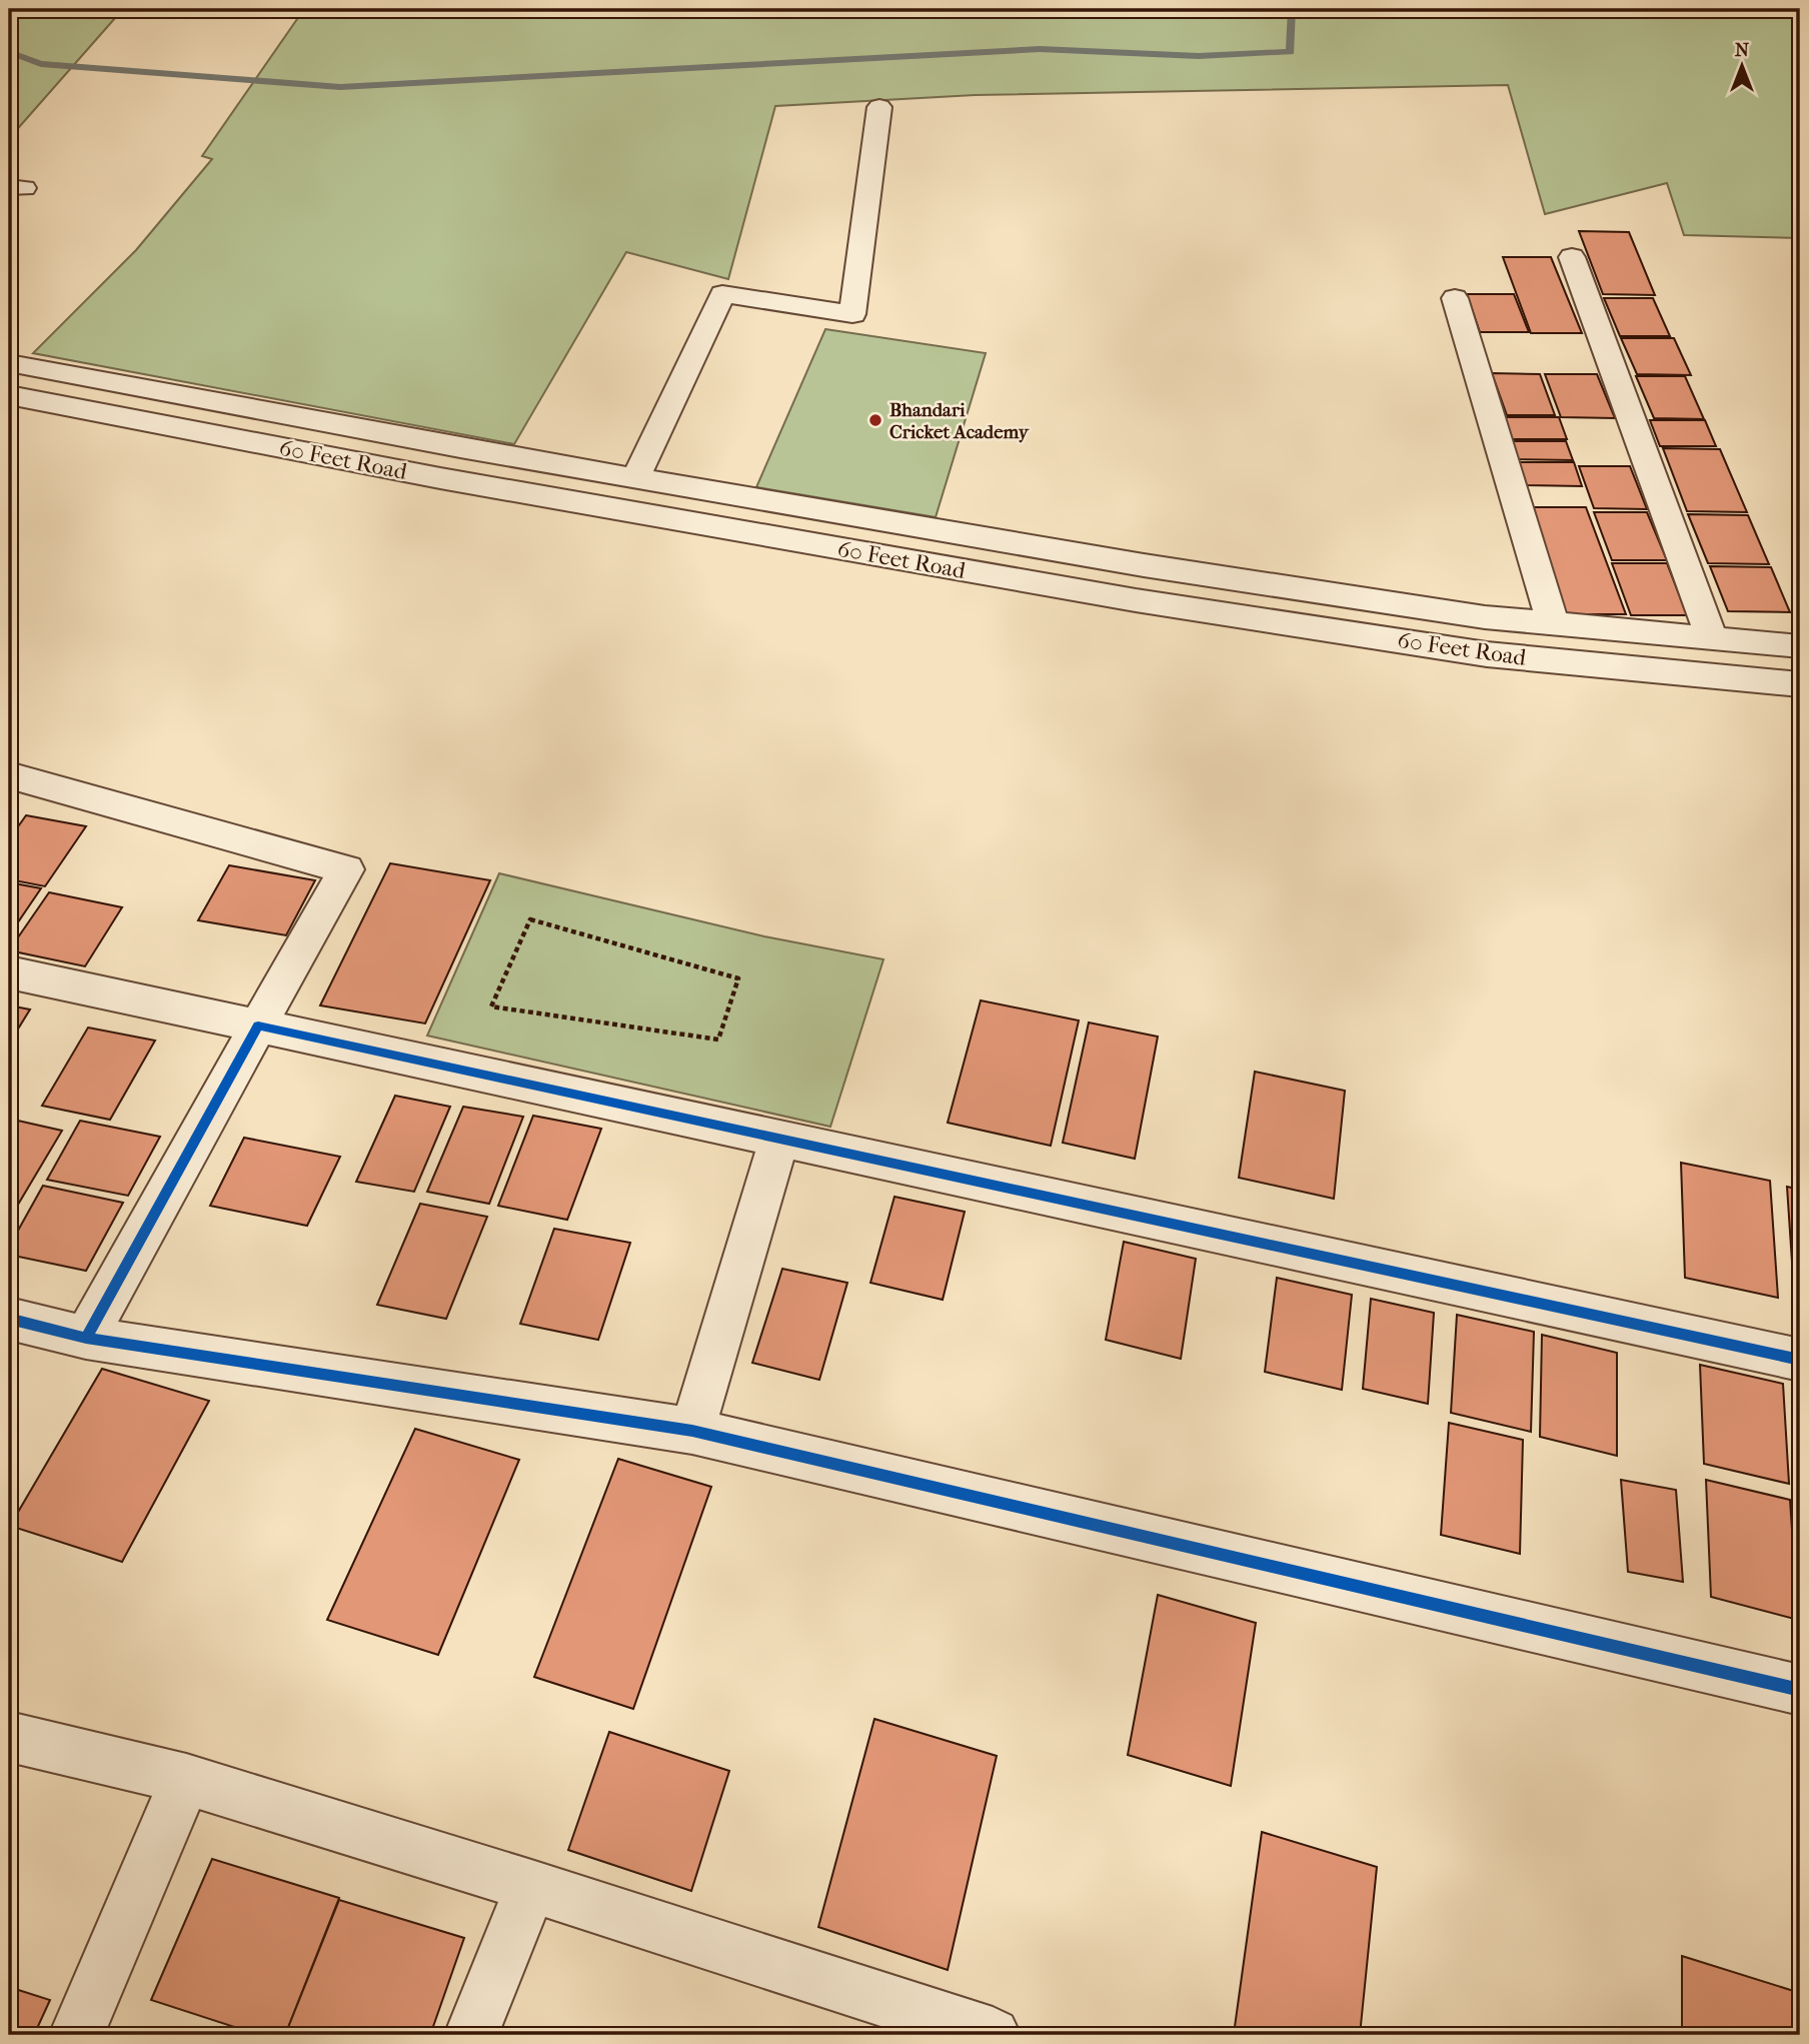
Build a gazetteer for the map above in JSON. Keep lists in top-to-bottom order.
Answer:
{
  "streets": {
    "street": ["60 Feet Road"]
  },
  "places": ["Bhandari Cricket Academy"],
  "north": "top"
}
